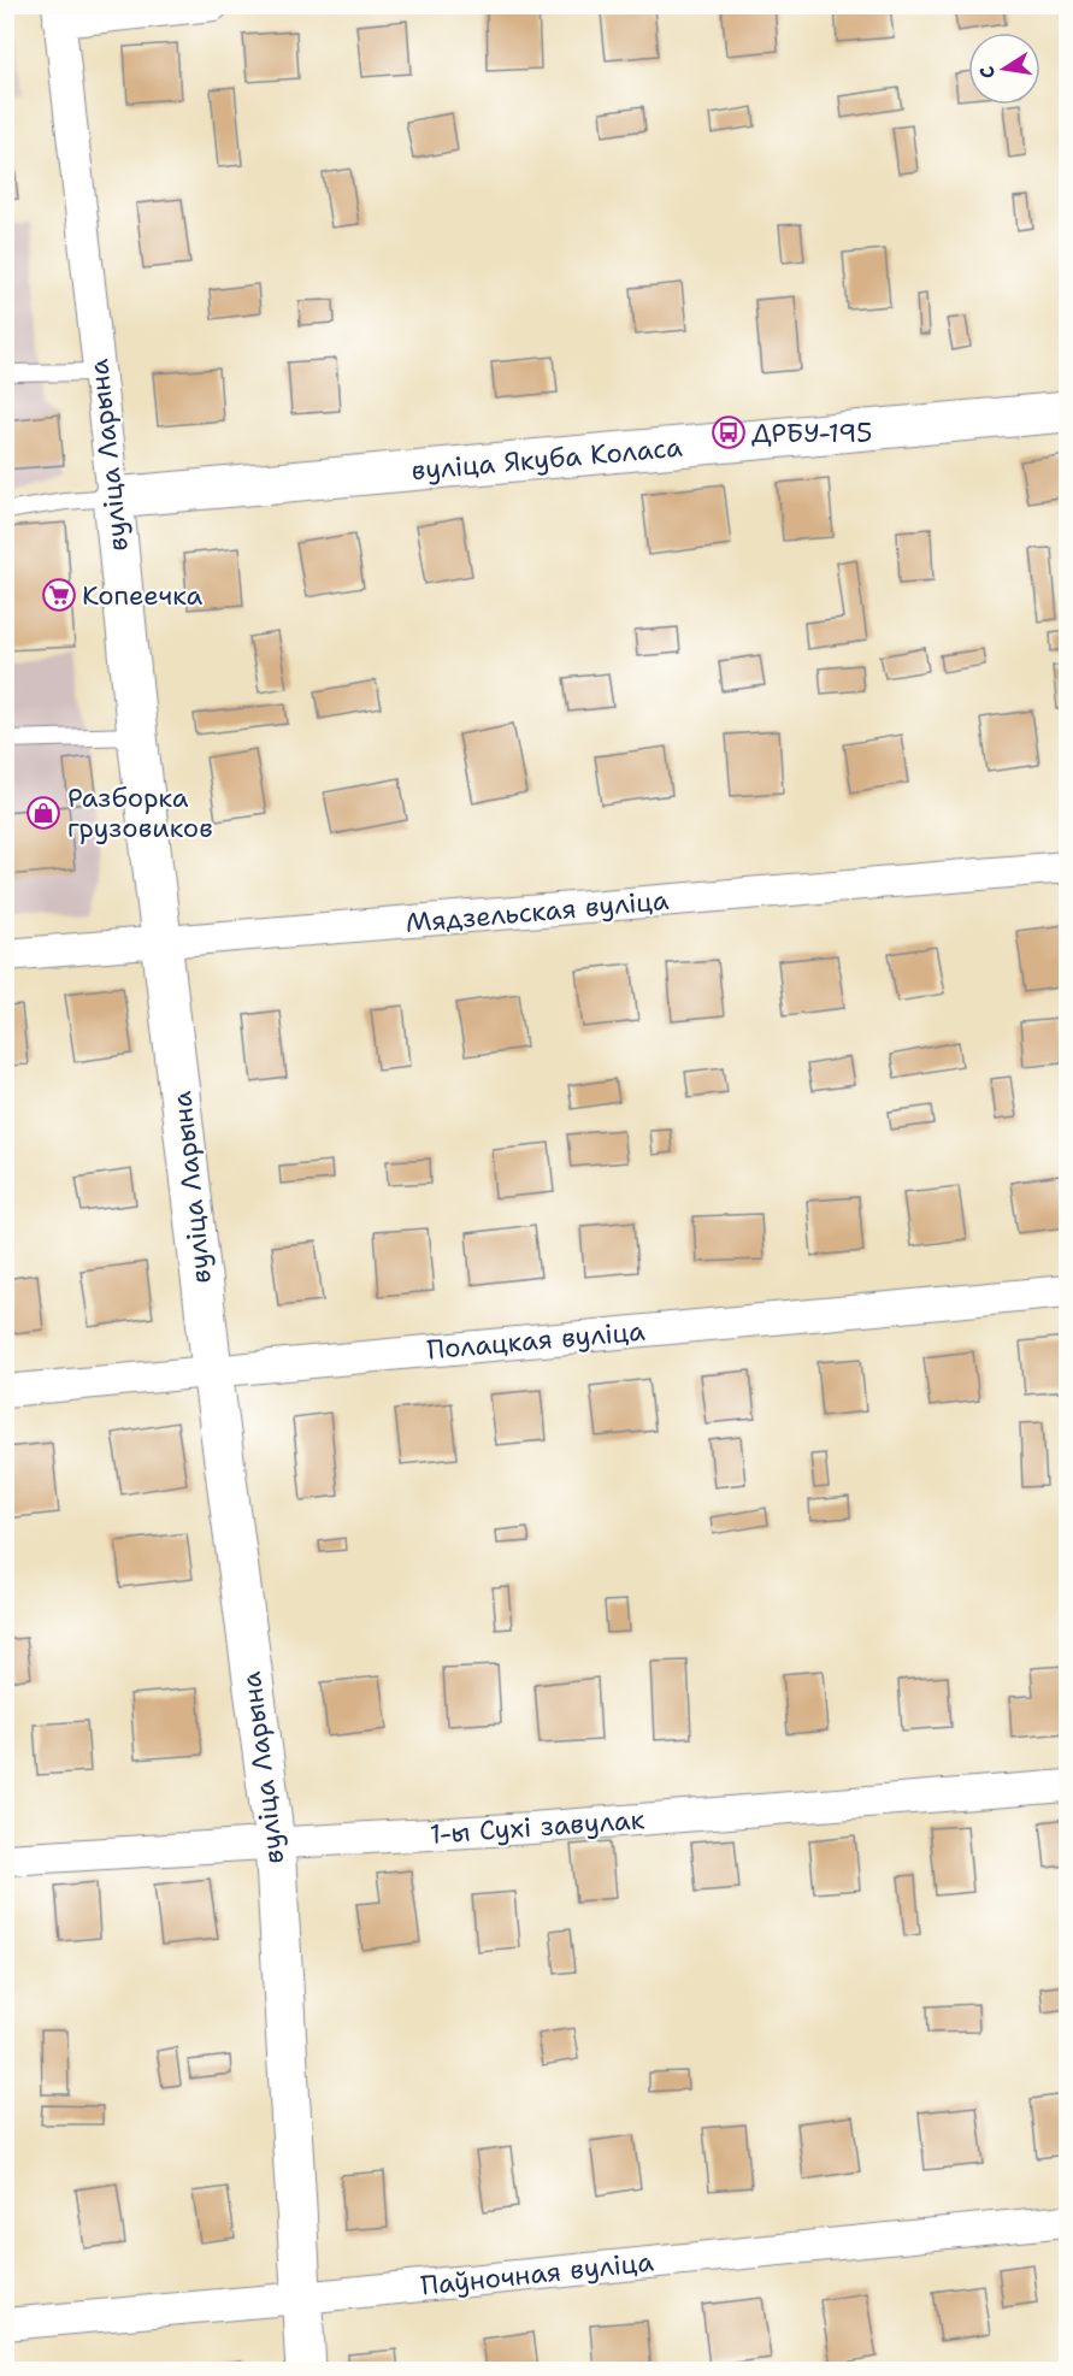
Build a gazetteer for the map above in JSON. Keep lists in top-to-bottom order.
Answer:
{
  "streets": {
    "street": [
      "вуліца Ларына",
      "вуліца Якуба Коласа",
      "Мядзельская вуліца",
      "Полацкая вуліца",
      "1-ы Сухі завулак",
      "Паўночная вуліца"
    ]
  },
  "crossings": [
    ["вуліца Ларына", "вуліца Якуба Коласа"],
    ["вуліца Ларына", "Мядзельская вуліца"],
    ["вуліца Ларына", "Полацкая вуліца"],
    ["вуліца Ларына", "1-ы Сухі завулак"],
    ["вуліца Ларына", "Паўночная вуліца"]
  ],
  "places": {
    "bus stop": ["ДРБУ-195"],
    "supermarket": ["Копеечка"],
    "shop": ["Разборка грузовиков"]
  },
  "north": "left"
}
